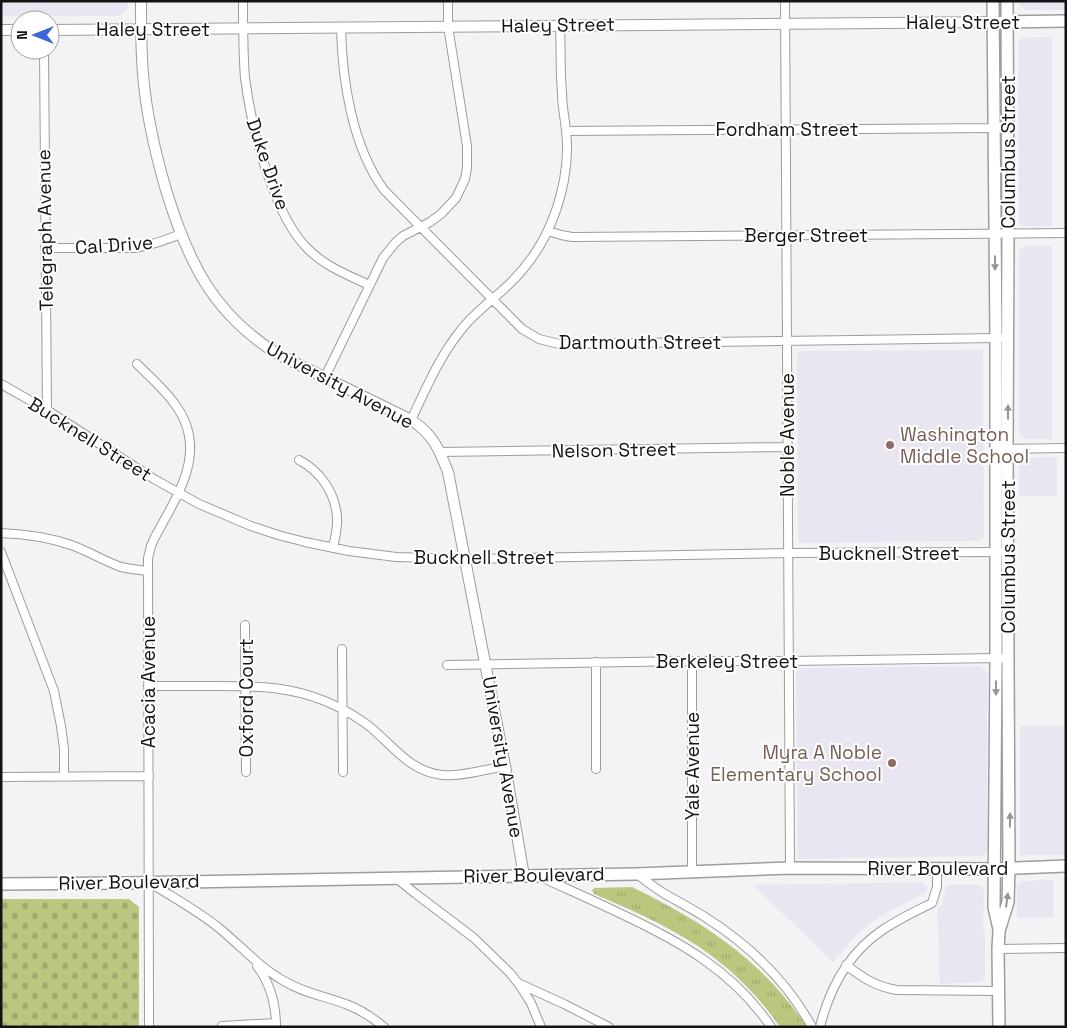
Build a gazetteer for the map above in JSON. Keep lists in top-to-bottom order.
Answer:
{
  "streets": {
    "main road": ["Haley Street", "Columbus Street", "River Boulevard"],
    "street": [
      "Fordham Street",
      "Duke Drive",
      "Telegraph Avenue",
      "Berger Street",
      "Cal Drive",
      "Dartmouth Street",
      "University Avenue",
      "Noble Avenue",
      "Bucknell Street",
      "Nelson Street",
      "Berkeley Street",
      "Acacia Avenue",
      "Oxford Court",
      "Yale Avenue"
    ]
  },
  "crossings": [
    ["Haley Street", "Columbus Street"],
    ["Haley Street", "Duke Drive"],
    ["Haley Street", "Dartmouth Street"],
    ["Haley Street", "University Avenue"],
    ["Haley Street", "Noble Avenue"],
    ["Fordham Street", "Columbus Street"],
    ["Fordham Street", "Noble Avenue"],
    ["Columbus Street", "Berger Street"],
    ["Columbus Street", "Dartmouth Street"],
    ["Columbus Street", "Bucknell Street"],
    ["Columbus Street", "Berkeley Street"],
    ["Columbus Street", "River Boulevard"],
    ["Telegraph Avenue", "Cal Drive"],
    ["Telegraph Avenue", "Bucknell Street"],
    ["Berger Street", "Noble Avenue"],
    ["Cal Drive", "University Avenue"],
    ["Dartmouth Street", "Noble Avenue"],
    ["University Avenue", "Bucknell Street"],
    ["University Avenue", "Nelson Street"],
    ["University Avenue", "Berkeley Street"],
    ["University Avenue", "River Boulevard"],
    ["Noble Avenue", "Bucknell Street"],
    ["Noble Avenue", "Nelson Street"],
    ["Noble Avenue", "Berkeley Street"],
    ["Noble Avenue", "River Boulevard"],
    ["Bucknell Street", "Acacia Avenue"],
    ["Berkeley Street", "Yale Avenue"],
    ["Acacia Avenue", "River Boulevard"],
    ["Yale Avenue", "River Boulevard"]
  ],
  "places": ["Washington Middle School", "Myra A Noble Elementary School"],
  "north": "left"
}
